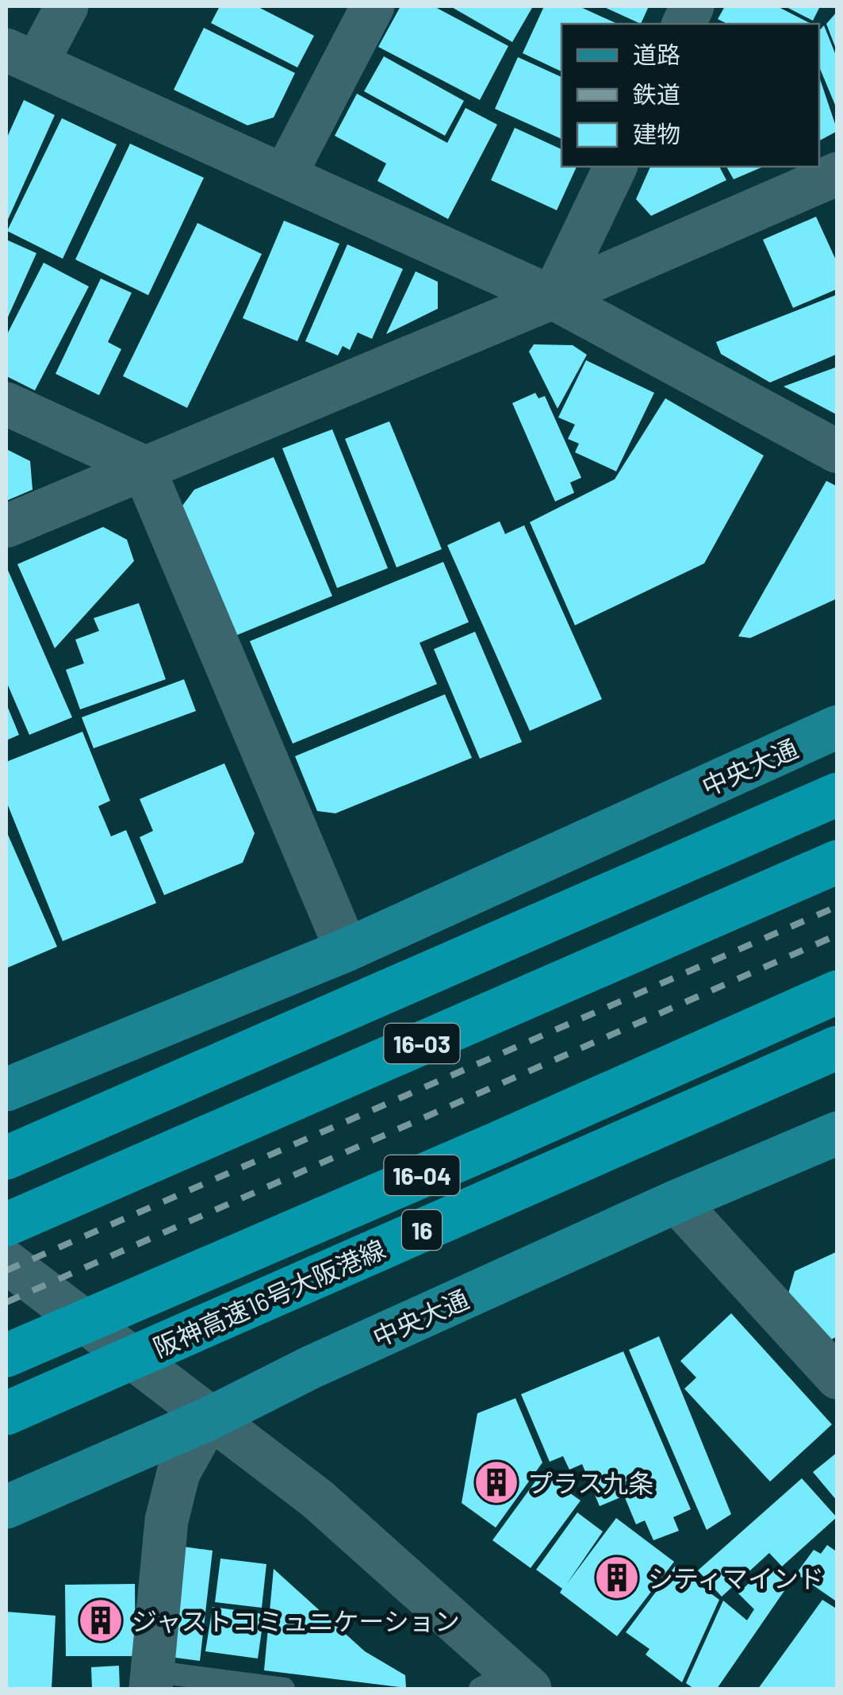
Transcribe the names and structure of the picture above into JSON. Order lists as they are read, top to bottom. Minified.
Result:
{"streets":{"highway":["16-03","16-04","16","阪神高速16号大阪港線"],"main road":["中央大通"]},"places":{"building":["プラス九条","シティマインド","ジャストコミュニケーション"]},"legend":["道路","鉄道","建物"]}
